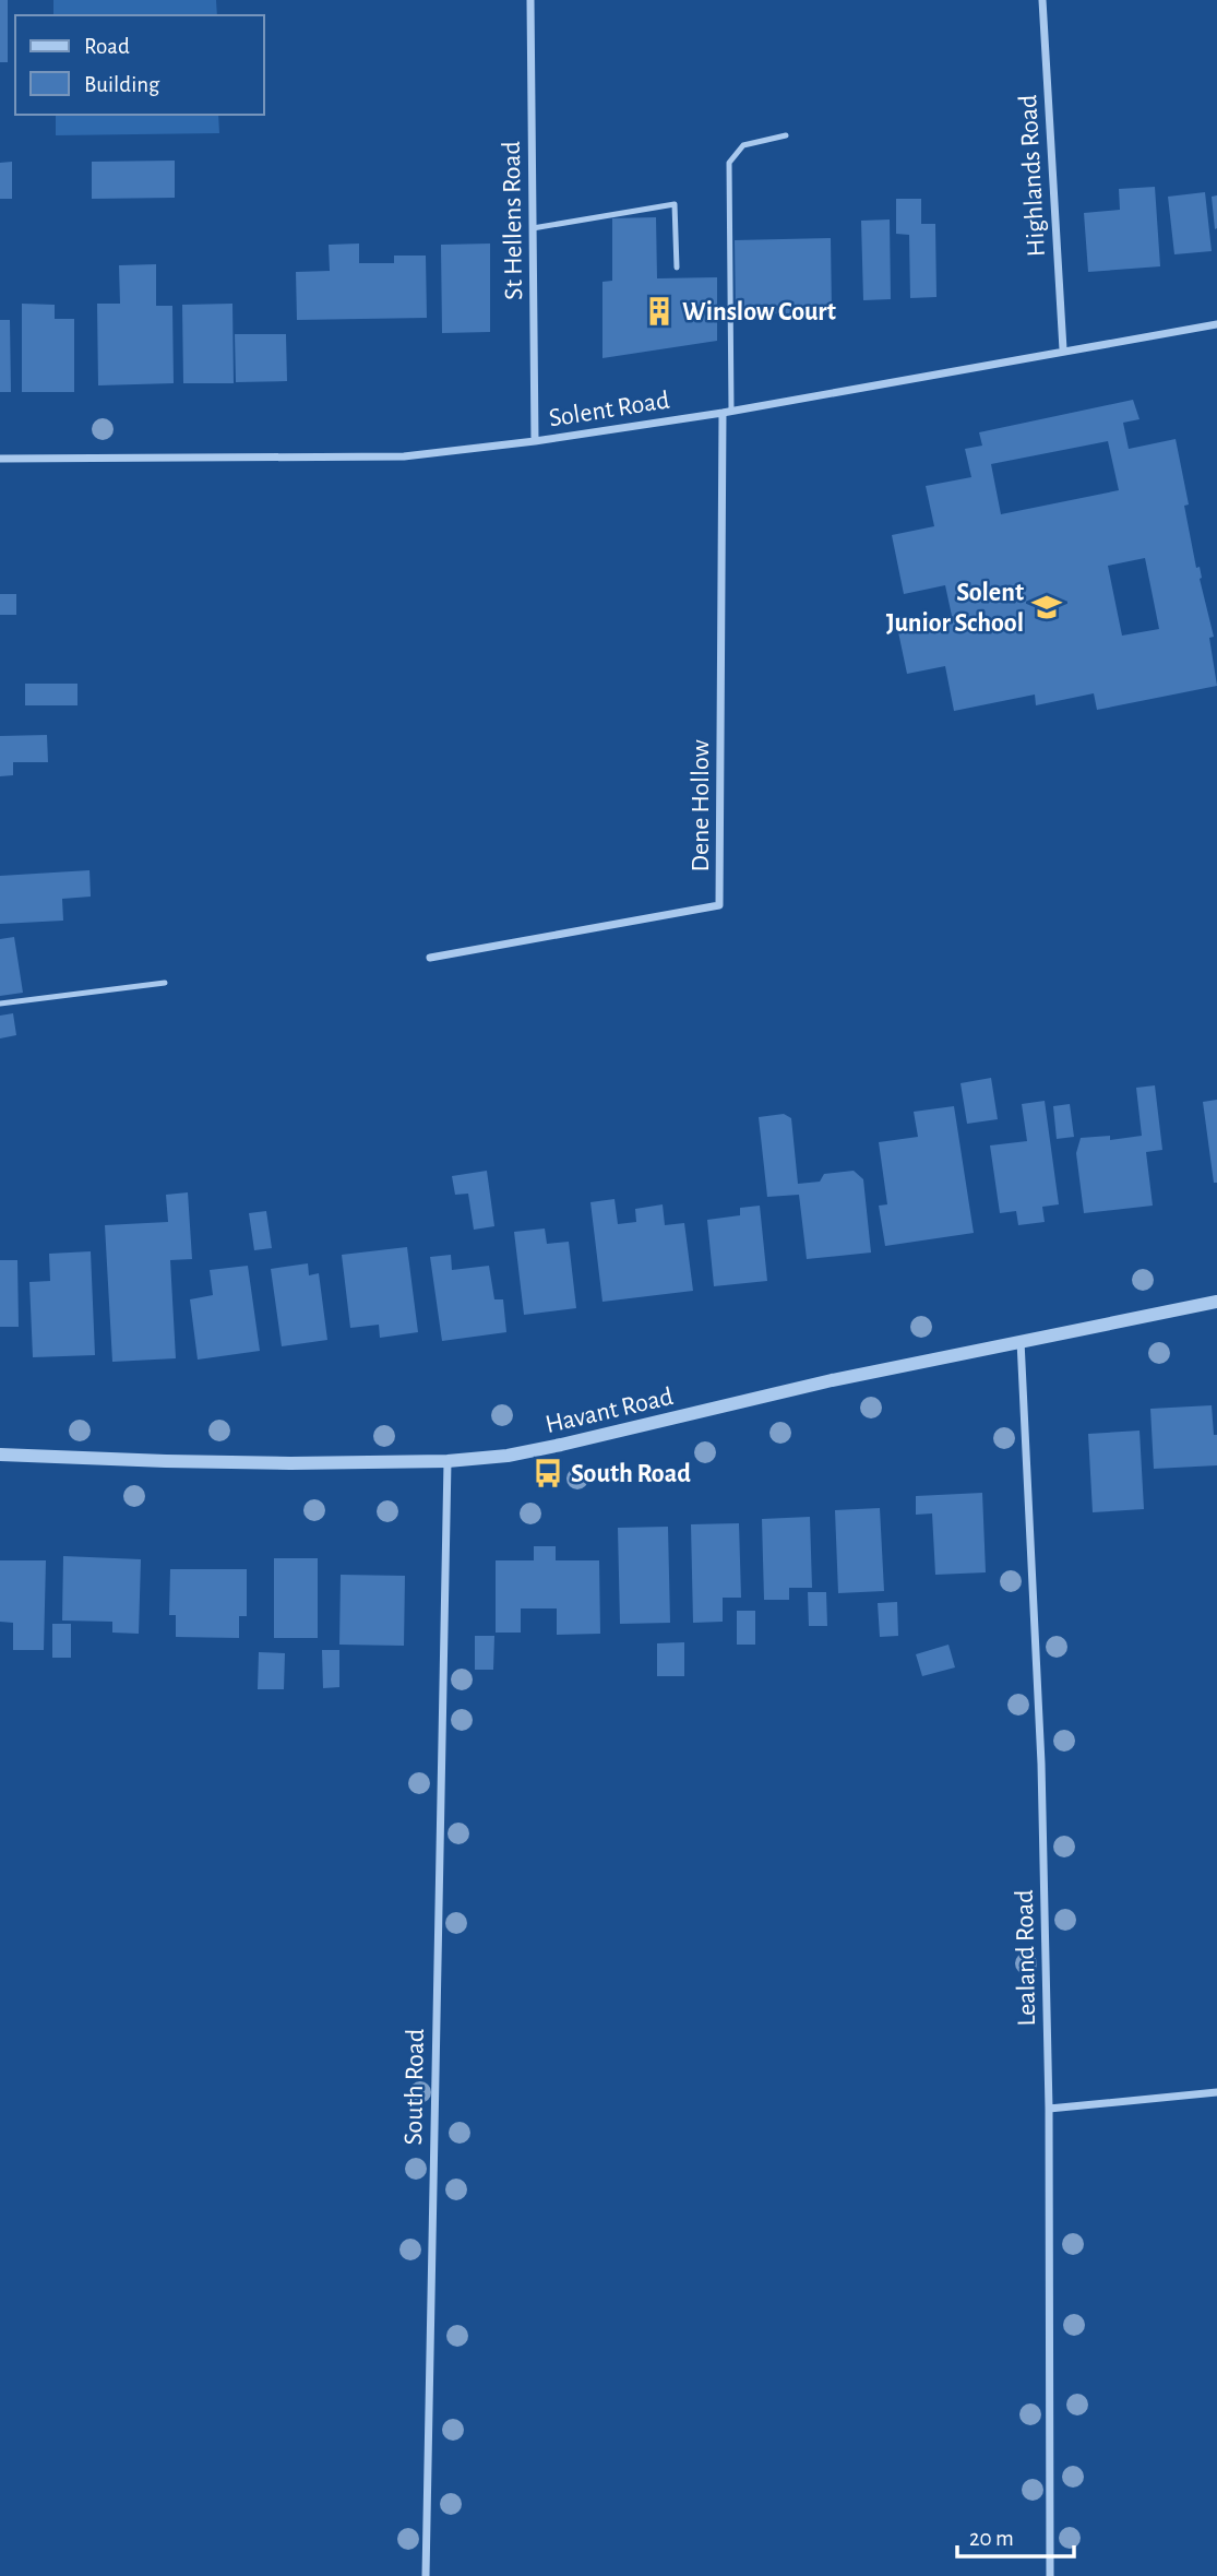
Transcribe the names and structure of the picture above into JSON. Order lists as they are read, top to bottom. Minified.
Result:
{"streets":{"street":["Highlands Road","St Hellens Road","Solent Road","Dene Hollow","Havant Road","Lealand Road","South Road"]},"crossings":[["Highlands Road","Solent Road"],["St Hellens Road","Solent Road"],["Solent Road","Dene Hollow"],["Havant Road","Lealand Road"],["Havant Road","South Road"]],"places":{"building":["Winslow Court"],"school or university":["Solent Junior School"],"bus stop":["South Road"]},"legend":["Road","Building"],"scale_bar":"20 m"}
